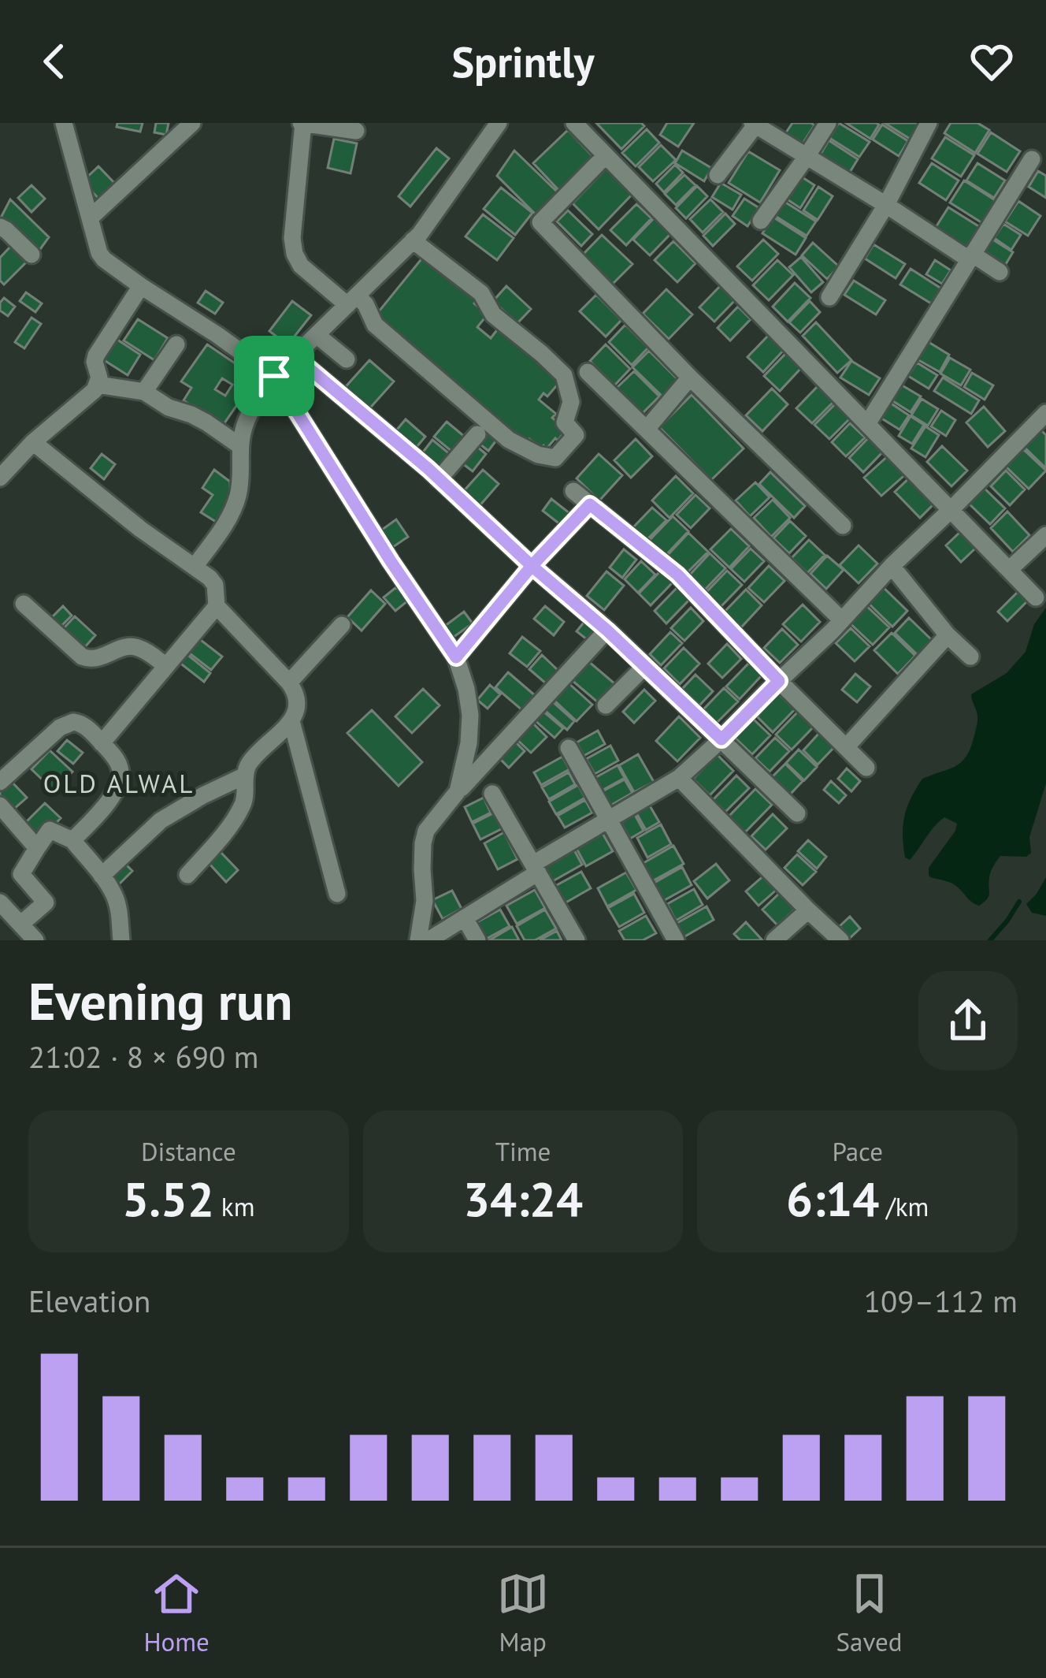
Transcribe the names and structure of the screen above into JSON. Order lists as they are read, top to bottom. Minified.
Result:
{"districts":["OLD ALWAL"],"page":{"header":"Sprintly","heading":["Evening run","21:02 · 8 × 690 m"],"stats":[["Distance","5.52 km"],["Time","34:24"],["Pace","6:14 /km"]],"chart":["Elevation","109–112 m"],"tabs":["Home","Map","Saved"]}}
